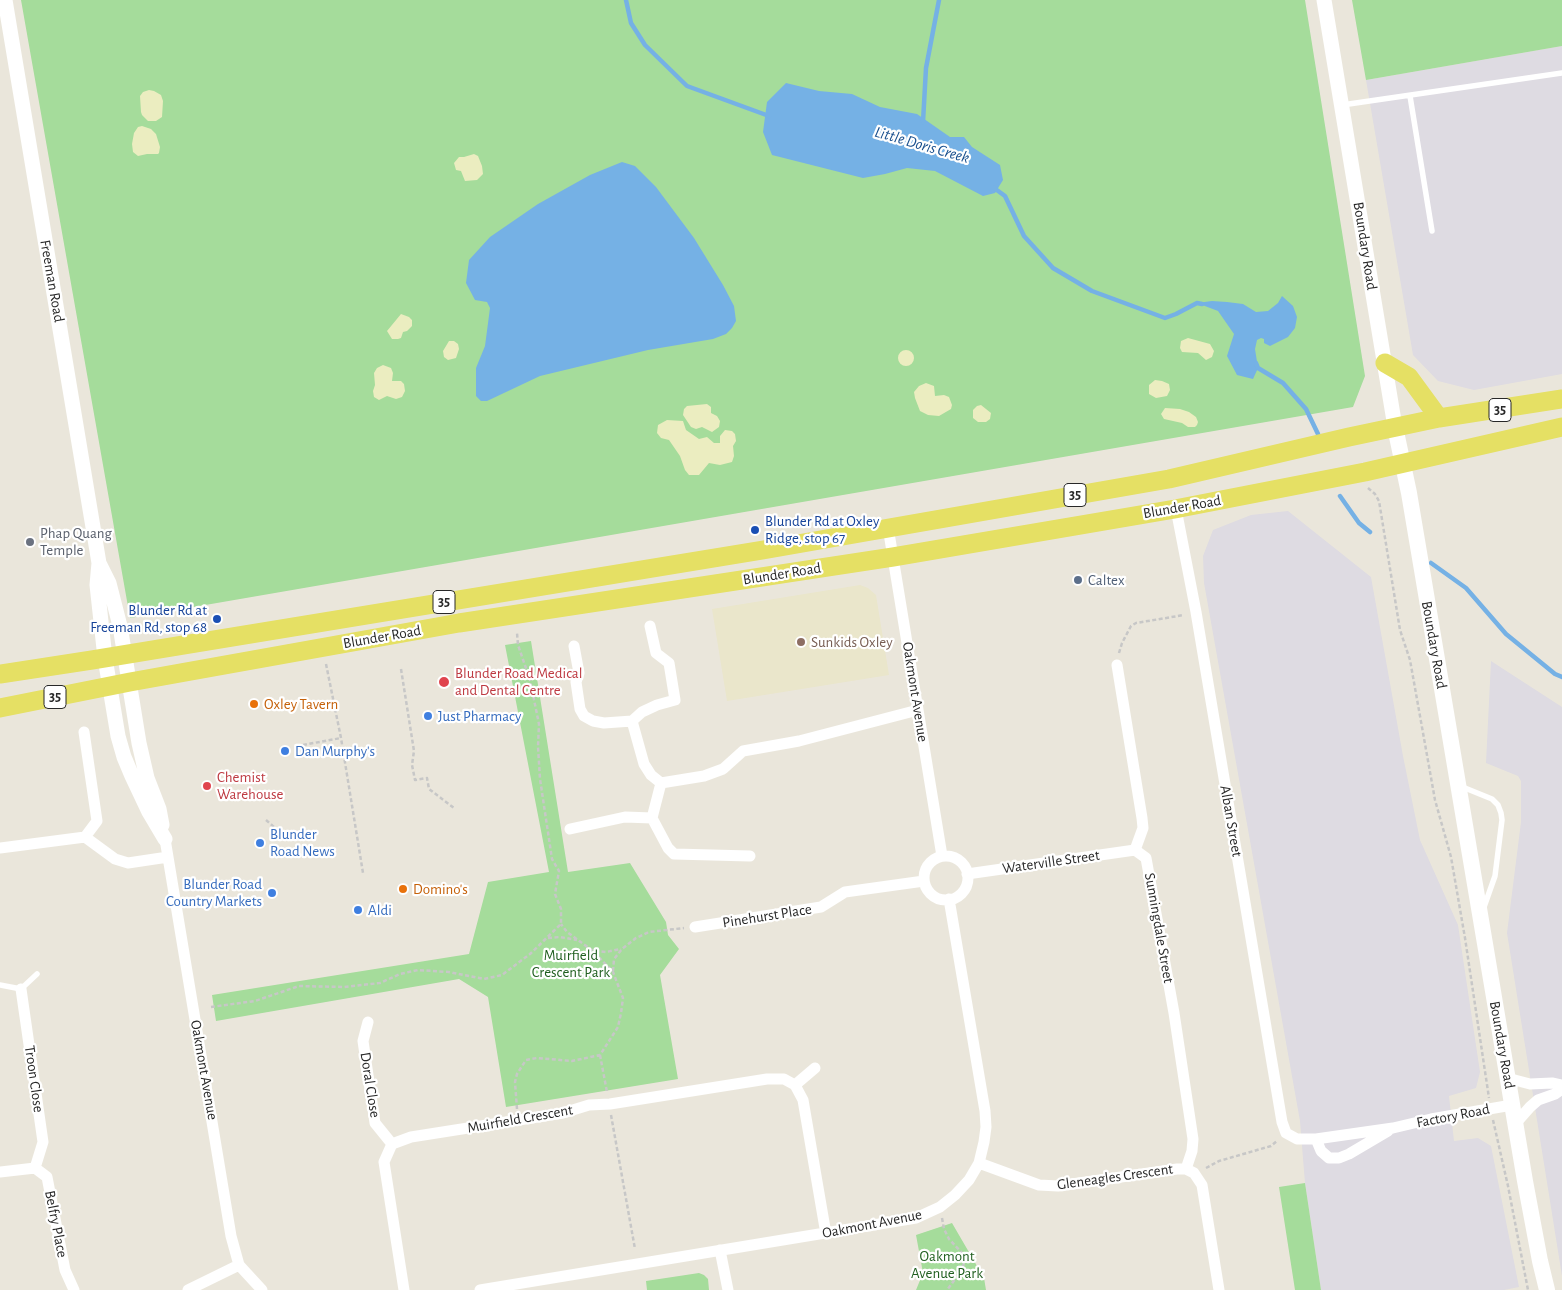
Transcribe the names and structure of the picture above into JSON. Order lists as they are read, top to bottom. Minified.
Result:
{"streets":{"main road":["Boundary Road","35","Blunder Road"],"street":["Freeman Road","Oakmont Avenue","Alban Street","Waterville Street","Pinehurst Place","Sunningdale Street","Troon Close","Doral Close","Factory Road","Muirfield Crescent","Gleneagles Crescent","Belfry Place"]},"crossings":[["Boundary Road","Blunder Road"],["Boundary Road","Factory Road"],["Freeman Road","Blunder Road"],["Freeman Road","Oakmont Avenue"],["Blunder Road","Oakmont Avenue"],["Blunder Road","Alban Street"],["Oakmont Avenue","Waterville Street"],["Oakmont Avenue","Pinehurst Place"],["Oakmont Avenue","Gleneagles Crescent"],["Alban Street","Factory Road"],["Waterville Street","Pinehurst Place"],["Waterville Street","Sunningdale Street"],["Sunningdale Street","Gleneagles Crescent"],["Troon Close","Belfry Place"],["Doral Close","Muirfield Crescent"]],"water":["Little Doris Creek"],"parks":["Muirfield Crescent Park","Oakmont Avenue Park"],"places":["Blunder Rd at Oxley Ridge, stop 67","Phap Quang Temple","Caltex","Blunder Rd at Freeman Rd, stop 68","Sunkids Oxley","Blunder Road Medical and Dental Centre","Oxley Tavern","Just Pharmacy","Dan Murphy's","Chemist Warehouse","Blunder Road News","Domino's","Blunder Road Country Markets","Aldi"]}
